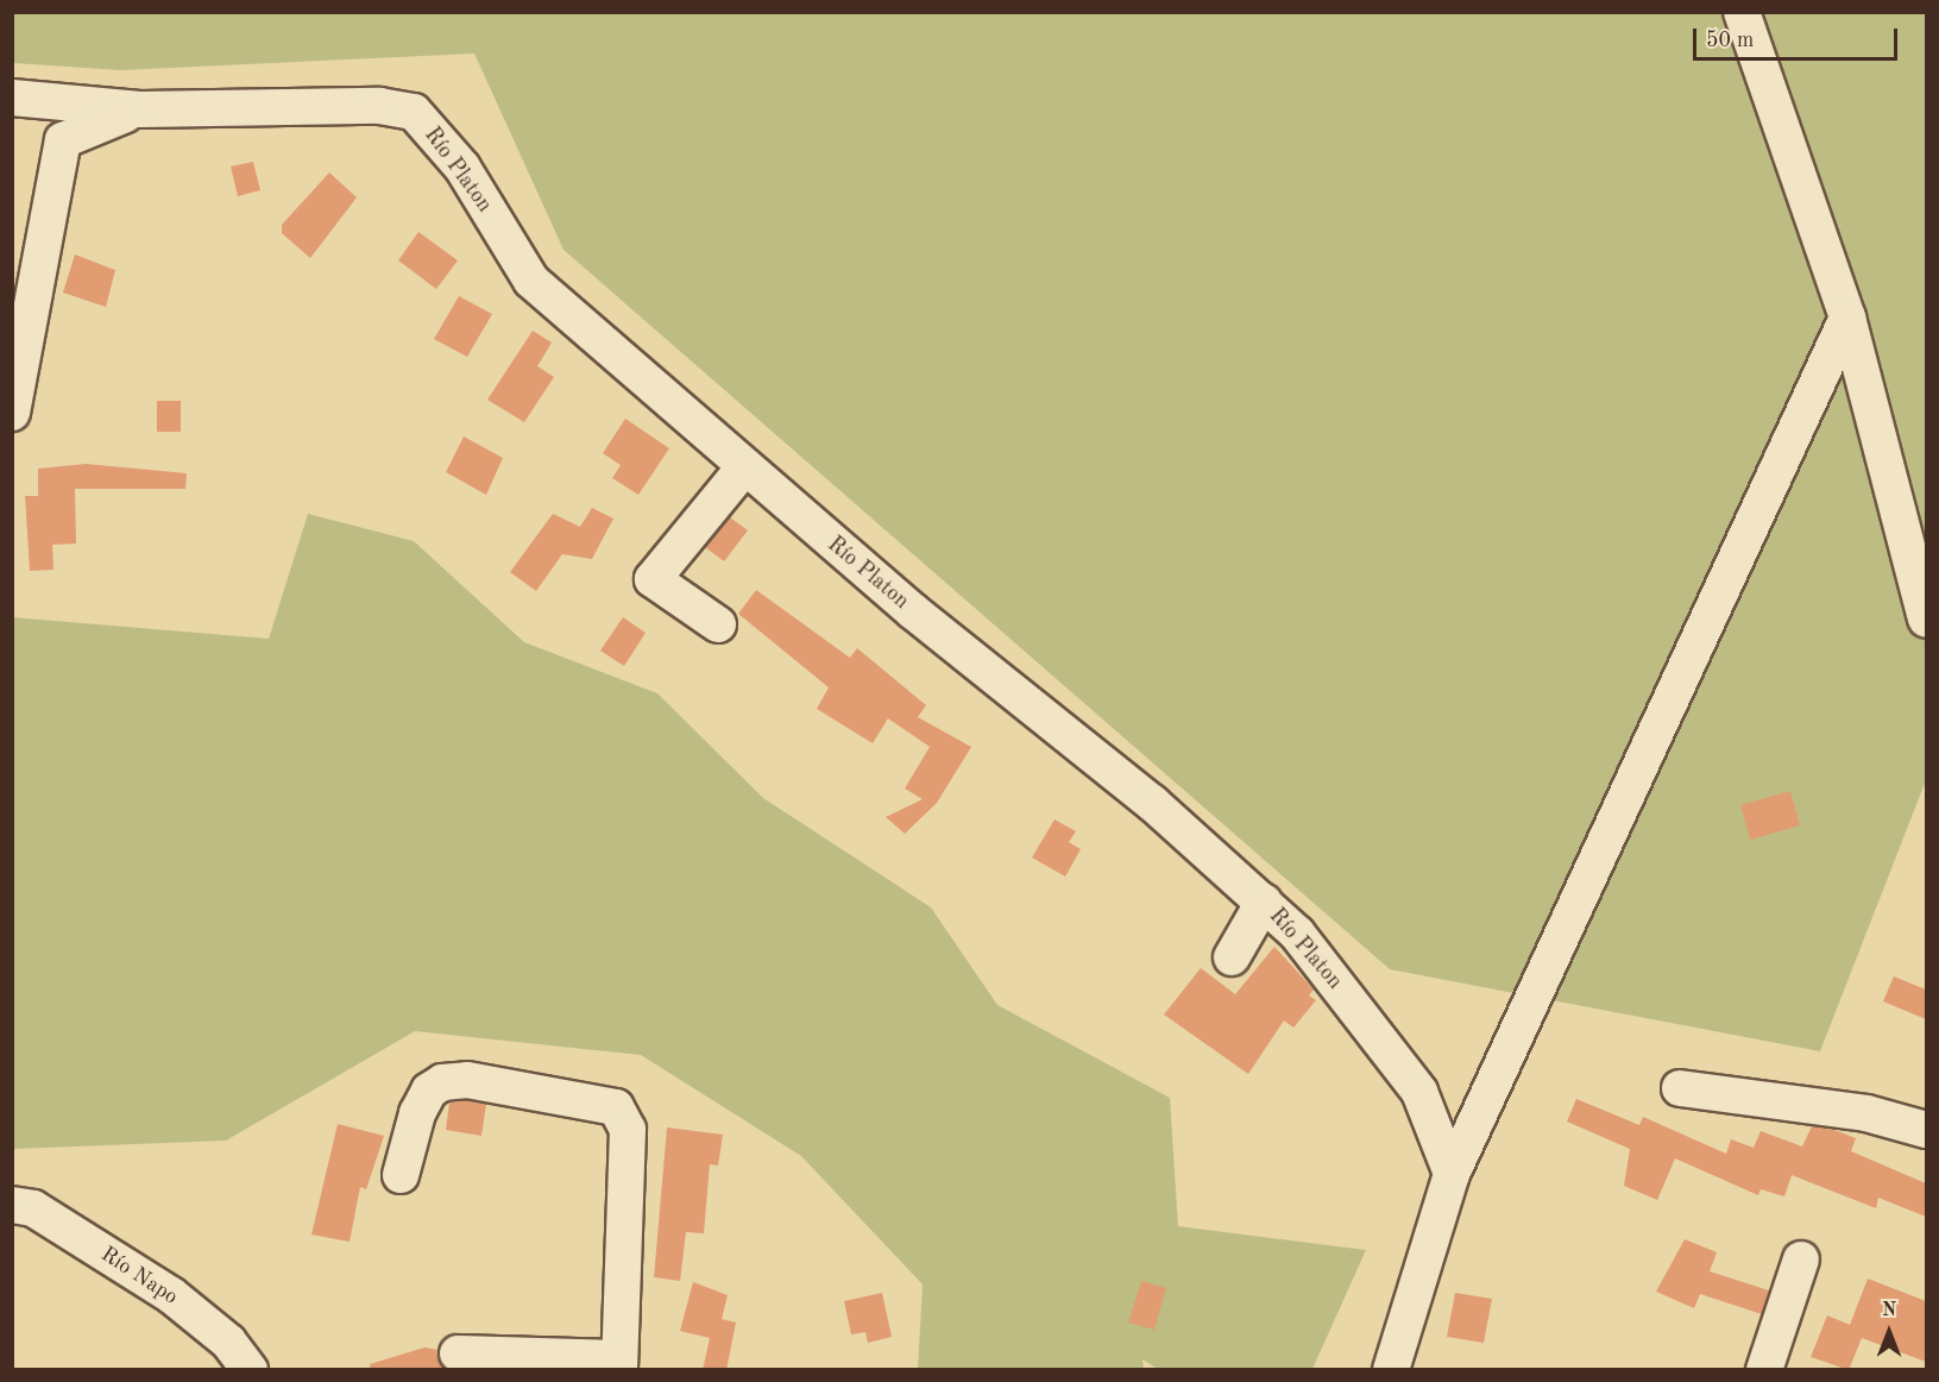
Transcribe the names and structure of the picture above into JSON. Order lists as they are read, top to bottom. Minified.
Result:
{"streets":{"street":["Río Platon","Río Napo"]},"scale_bar":"50 m","north":"top"}
